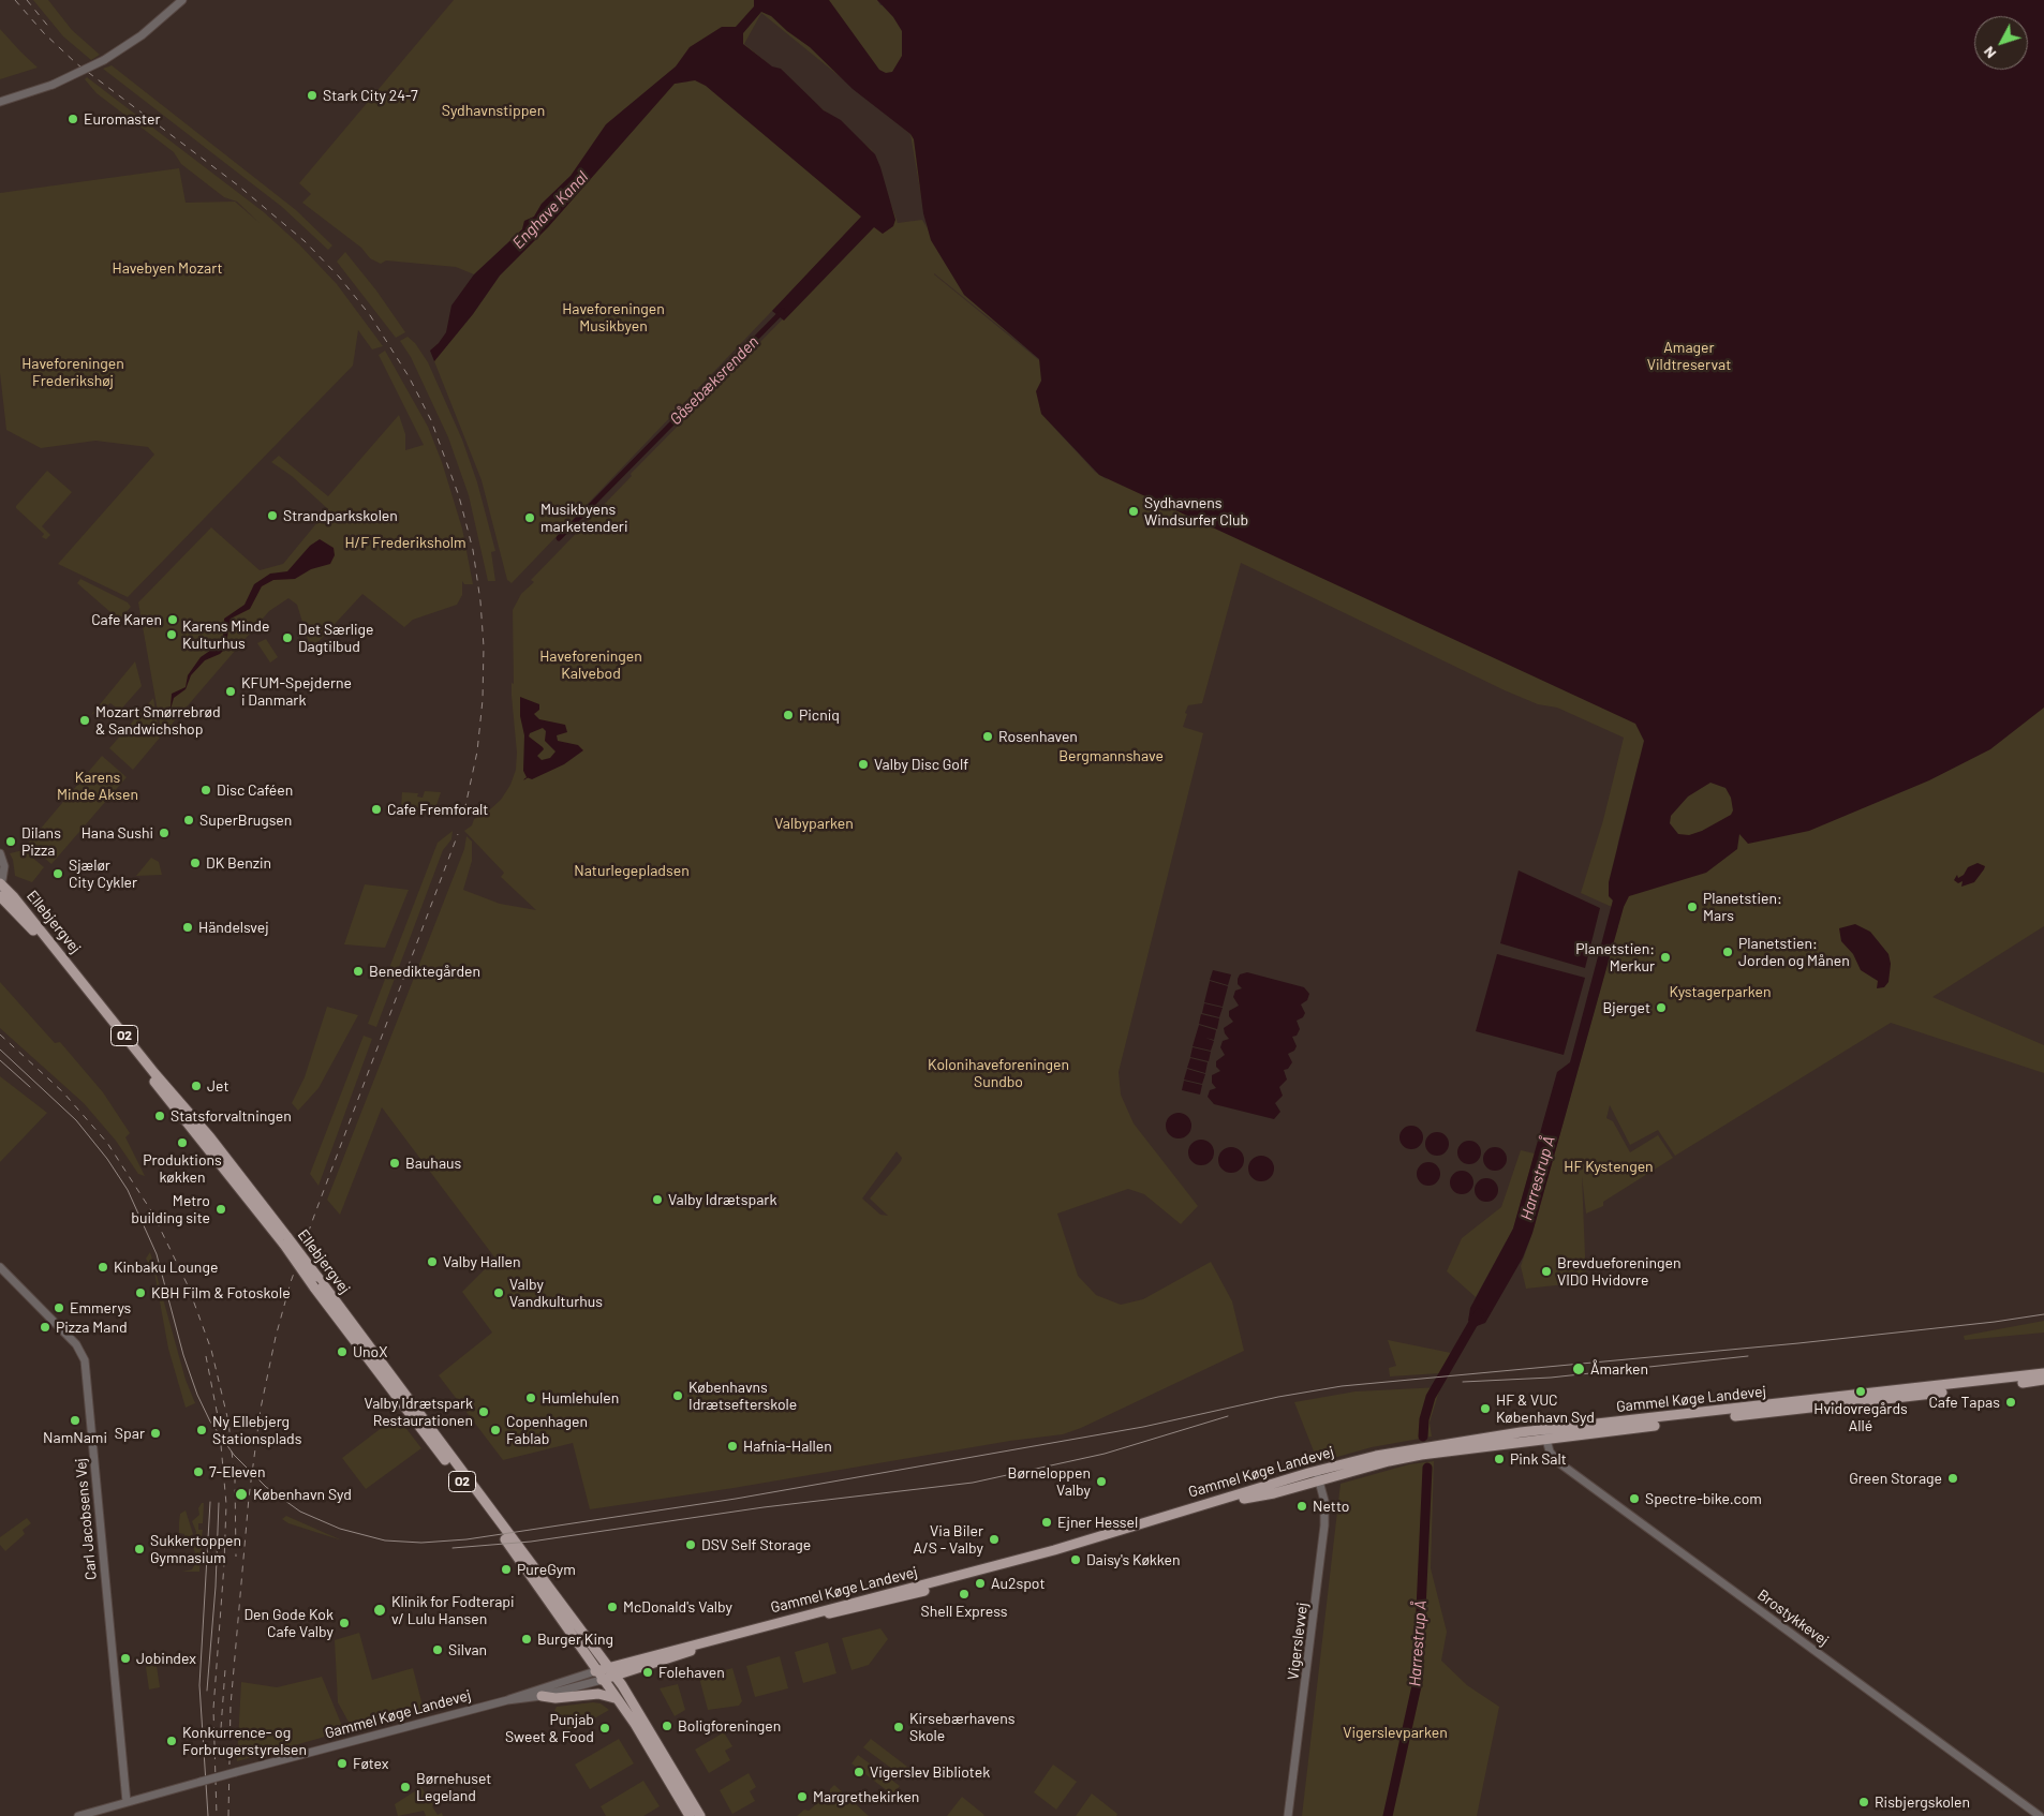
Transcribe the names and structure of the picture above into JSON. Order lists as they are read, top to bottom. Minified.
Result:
{"streets":{"main road":["Ellebjergvej","O2","Gammel Køge Landevej"],"street":["Carl Jacobsens Vej","Brostykkevej","Vigerslevvej"]},"crossings":[["Ellebjergvej","O2"],["Ellebjergvej","Gammel Køge Landevej"],["O2","Gammel Køge Landevej"],["Gammel Køge Landevej","Carl Jacobsens Vej"],["Gammel Køge Landevej","Brostykkevej"],["Gammel Køge Landevej","Vigerslevvej"]],"water":["Enghave Kanal","Gåsebæksrenden","Harrestrup Å"],"parks":["Sydhavnstippen","Havebyen Mozart","Haveforeningen Musikbyen","Amager Vildtreservat","Haveforeningen Frederikshøj","H/F Frederiksholm","Haveforeningen Kalvebod","Bergmannshave","Karens Minde Aksen","Valbyparken","Naturlegepladsen","Kystagerparken","Kolonihaveforeningen Sundbo","HF Kystengen","Vigerslevparken"],"places":["Stark City 24-7","Euromaster","Sydhavnens Windsurfer Club","Strandparkskolen","Musikbyens marketenderi","Cafe Karen","Karens Minde Kulturhus","Det Særlige Dagtilbud","KFUM-Spejderne i Danmark","Picniq","Mozart Smørrebrød & Sandwichshop","Rosenhaven","Valby Disc Golf","Disc Caféen","Cafe Fremforalt","SuperBrugsen","Hana Sushi","Dilans Pizza","DK Benzin","Sjælør City Cykler","Planetstien: Mars","Händelsvej","Planetstien: Jorden og Månen","Planetstien: Merkur","Benediktegården","Bjerget","Jet","Statsforvaltningen","Produktions køkken","Bauhaus","Valby Idrætspark","Metro building site","Valby Hallen","Kinbaku Lounge","Brevdueforeningen VIDO Hvidovre","KBH Film & Fotoskole","Valby Vandkulturhus","Emmerys","Pizza Mand","UnoX","Åmarken","Hvidovregårds Allé","Københavns Idrætsefterskole","Humlehulen","Cafe Tapas","HF & VUC København Syd","Valby Idrætspark Restaurationen","NamNami","Ny Ellebjerg Stationsplads","Copenhagen Fablab","Spar","Hafnia-Hallen","Pink Salt","7-Eleven","Green Storage","Børneloppen Valby","København Syd","Spectre-bike.com","Netto","Ejner Hessel","Via Biler A/S - Valby","DSV Self Storage","Sukkertoppen Gymnasium","Daisy's Køkken","PureGym","Au2spot","Shell Express","McDonald's Valby","Klinik for Fodterapi v/ Lulu Hansen","Den Gode Kok Cafe Valby","Burger King","Silvan","Jobindex","Folehaven","Boligforeningen","Kirsebærhavens Skole","Punjab Sweet & Food","Konkurrence- og Forbrugerstyrelsen","Føtex","Vigerslev Bibliotek","Børnehuset Legeland","Margrethekirken","Risbjergskolen"],"north":"bottom left"}
